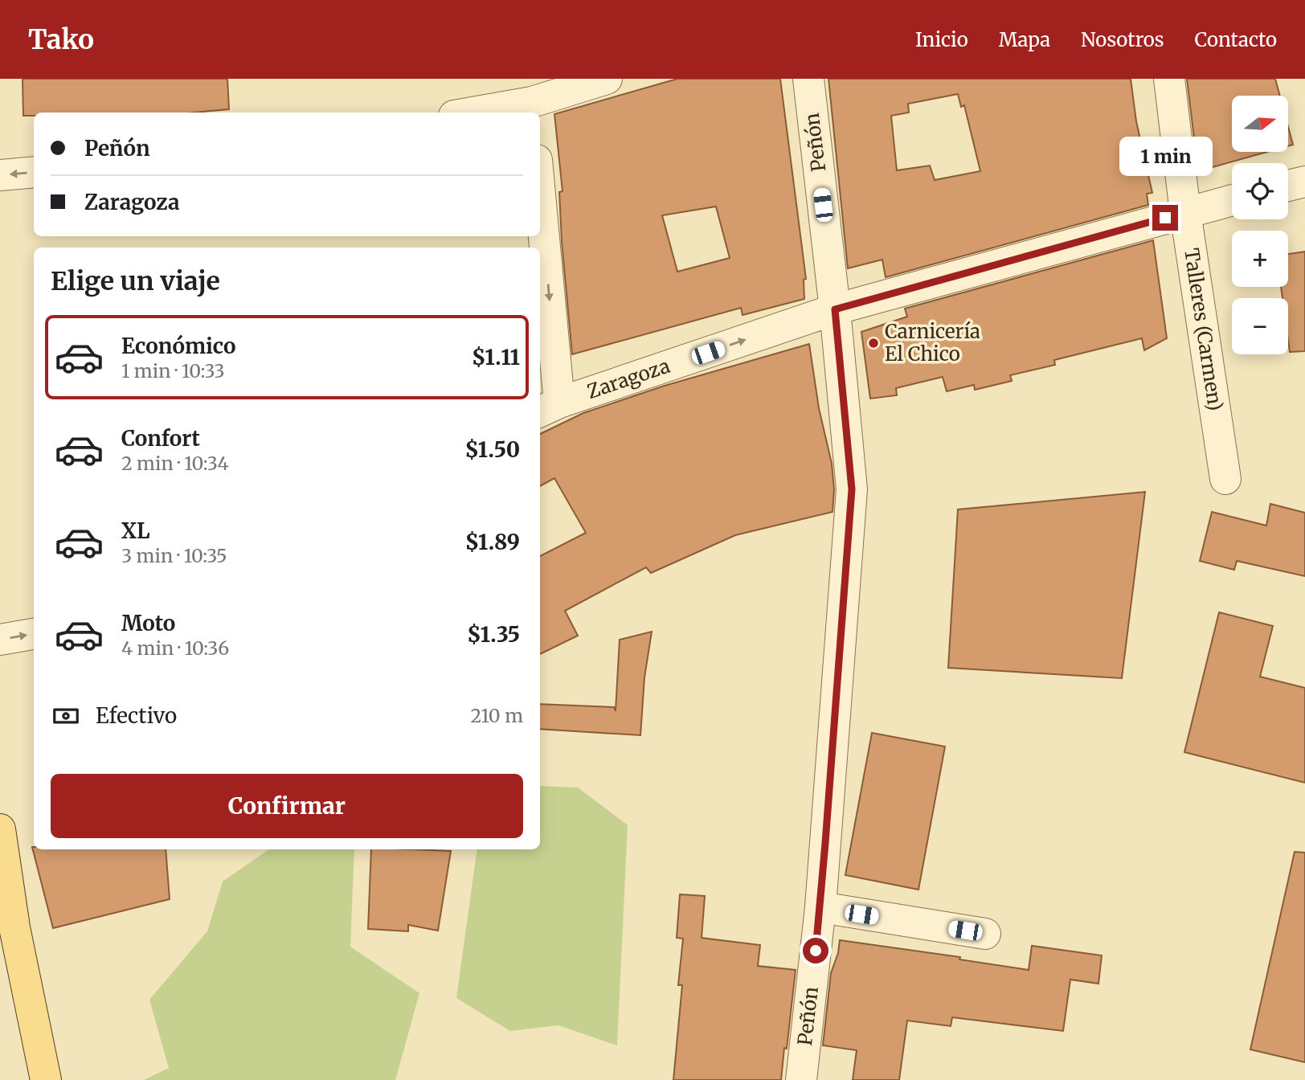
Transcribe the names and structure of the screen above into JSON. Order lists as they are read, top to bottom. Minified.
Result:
{"streets":{"street":["Peñón","Talleres (Carmen)","Zaragoza"]},"crossings":[["Peñón","Zaragoza"],["Talleres (Carmen)","Zaragoza"]],"one_way":["Zaragoza"],"places":["Carnicería El Chico"],"north":"right","page":{"header":"Tako","nav":["Inicio","Mapa","Nosotros","Contacto"],"map_buttons":["+","−"],"banner":["Peñón","Zaragoza"],"bubble":"1 min","heading":"Elige un viaje","list":[{"name":"Económico","note":"1 min · 10:33","value":"$1.11"},{"name":"Confort","note":"2 min · 10:34","value":"$1.50"},{"name":"XL","note":"3 min · 10:35","value":"$1.89"},{"name":"Moto","note":"4 min · 10:36","value":"$1.35"}],"pay":["Efectivo","210 m"],"buttons":"Confirmar"}}
